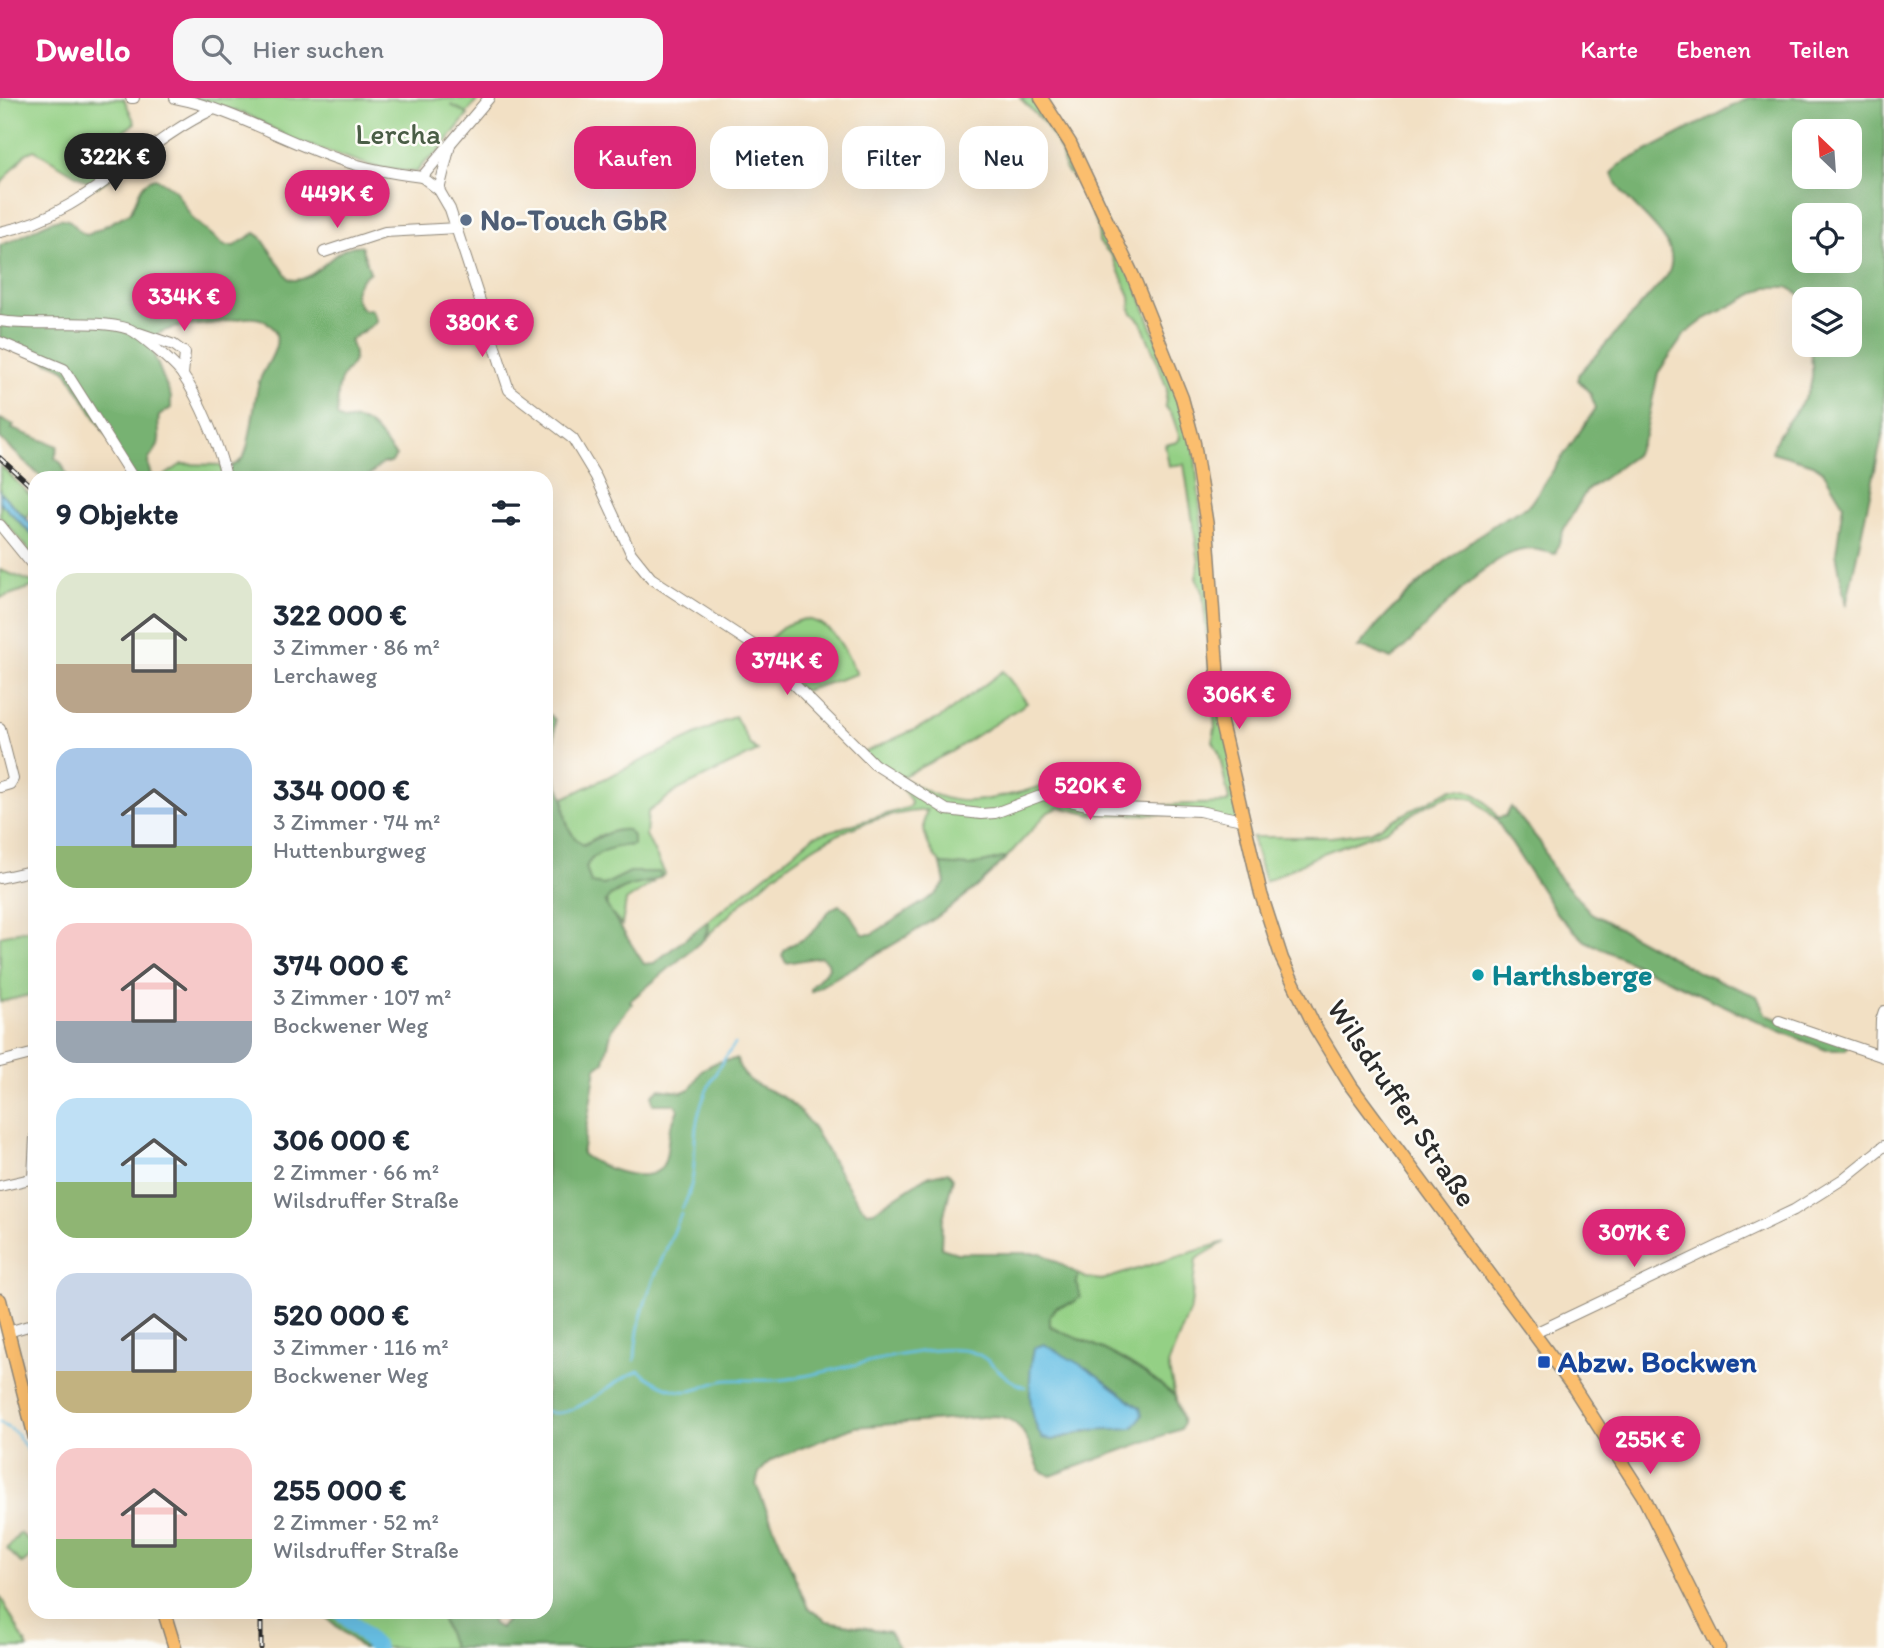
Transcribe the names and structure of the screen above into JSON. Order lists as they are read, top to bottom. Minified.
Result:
{"streets":{"main road":["Wilsdruffer Straße"]},"parks":["Lercha"],"places":{"other":["No-Touch GbR","Harthsberge"],"transit":["Abzw. Bockwen"]},"north":"top left","page":{"header":"Dwello","search":"Hier suchen","nav":["Karte","Ebenen","Teilen"],"chip":["Kaufen","Mieten","Filter","Neu"],"price":["322K €","449K €","334K €","380K €","374K €","306K €","520K €","307K €","255K €"],"heading":"9 Objekte","list":[{"name":"322 000 €","note":"3 Zimmer · 86 m² · Lerchaweg"},{"name":"334 000 €","note":"3 Zimmer · 74 m² · Huttenburgweg"},{"name":"374 000 €","note":"3 Zimmer · 107 m² · Bockwener Weg"},{"name":"306 000 €","note":"2 Zimmer · 66 m² · Wilsdruffer Straße"},{"name":"520 000 €","note":"3 Zimmer · 116 m² · Bockwener Weg"},{"name":"255 000 €","note":"2 Zimmer · 52 m² · Wilsdruffer Straße"}]}}
